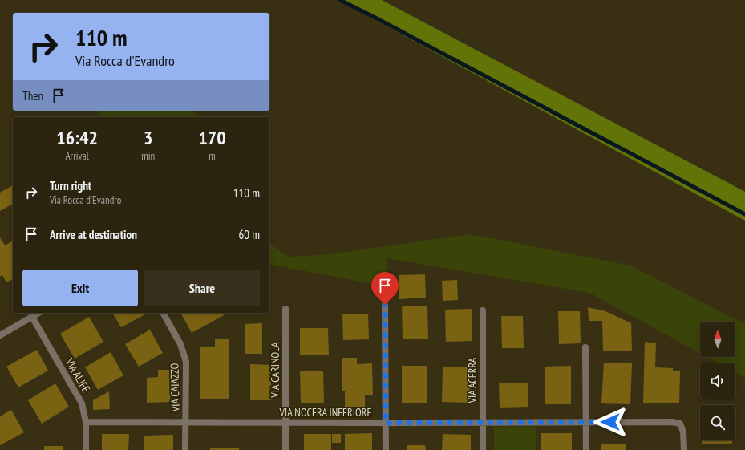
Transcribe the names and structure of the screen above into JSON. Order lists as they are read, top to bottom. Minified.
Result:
{"streets":{"street":["VIA CARINOLA","VIA ALIFE","VIA ACERRA","VIA CAIAZZO","VIA NOCERA INFERIORE"]},"crossings":[["VIA CARINOLA","VIA NOCERA INFERIORE"],["VIA ALIFE","VIA NOCERA INFERIORE"],["VIA ACERRA","VIA NOCERA INFERIORE"],["VIA CAIAZZO","VIA NOCERA INFERIORE"]],"north":"top","page":{"turn":["110 m","Via Rocca d'Evandro"],"then":"Then","eta":["16:42","Arrival","3","min","170","m"],"list":[{"name":"Turn right","note":"Via Rocca d'Evandro","value":"110 m"},{"name":"Arrive at destination","value":"60 m"}],"buttons":["Exit","Share"]}}
